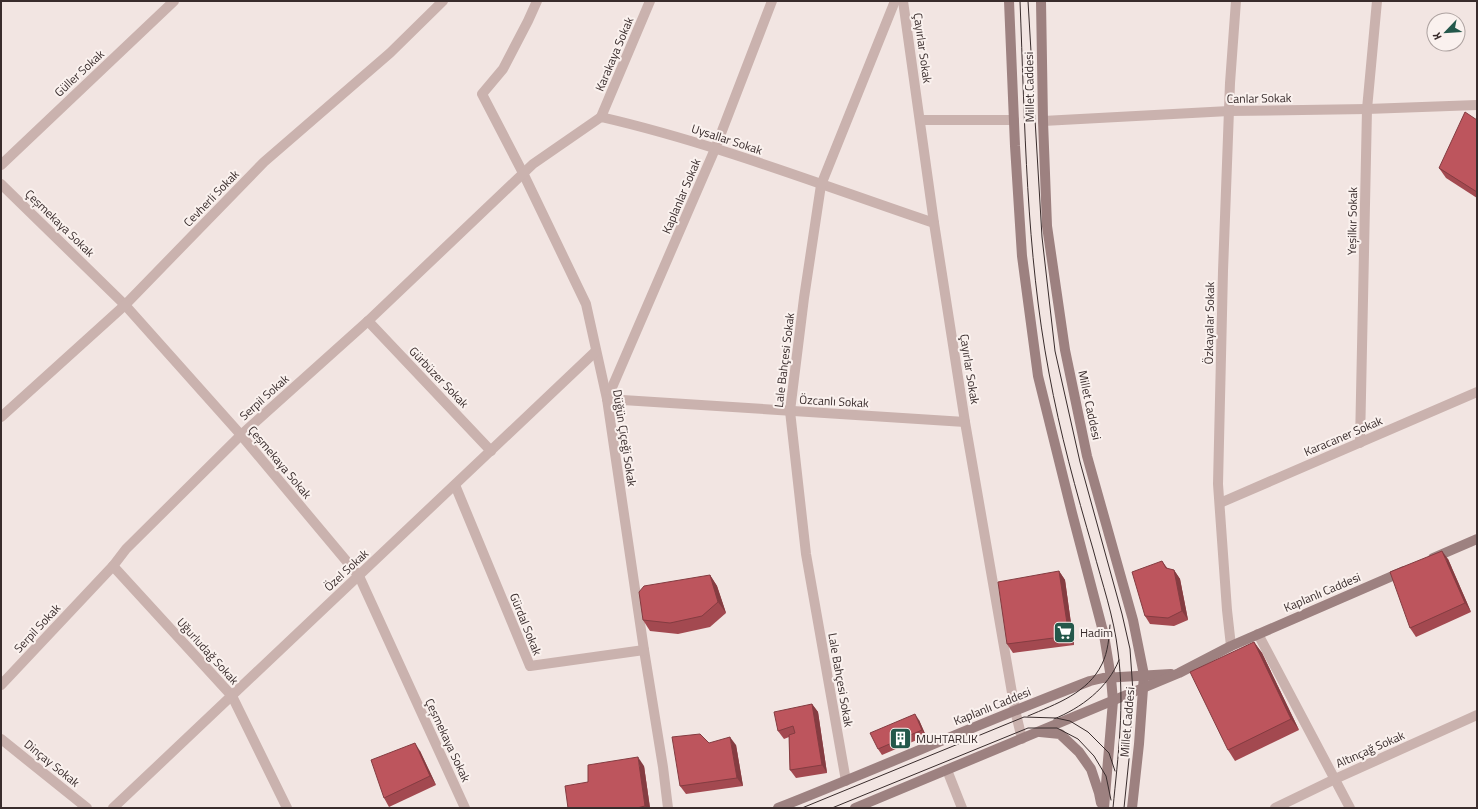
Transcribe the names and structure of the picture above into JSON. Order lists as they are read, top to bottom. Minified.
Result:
{"streets":{"main road":["Millet Caddesi","Kaplanlı Caddesi"],"street":["Çayırlar Sokak","Karakaya Sokak","Güller Sokak","Canlar Sokak","Uysallar Sokak","Kaplanlar Sokak","Cevherli Sokak","Yeşilkır Sokak","Çeşmekaya Sokak","Özkayalar Sokak","Lale Bahçesi Sokak","Gürbüzer Sokak","Serpil Sokak","Özcanlı Sokak","Karacaner Sokak","Düğün Çiçeği Sokak","Özel Sokak","Gürdal Sokak","Uğurludağ Sokak","Altınçağ Sokak","Dinçay Sokak"]},"crossings":[["Çayırlar Sokak","Uysallar Sokak"],["Çayırlar Sokak","Özcanlı Sokak"],["Çayırlar Sokak","Kaplanlı Caddesi"],["Karakaya Sokak","Uysallar Sokak"],["Millet Caddesi","Canlar Sokak"],["Millet Caddesi","Kaplanlı Caddesi"],["Canlar Sokak","Yeşilkır Sokak"],["Canlar Sokak","Özkayalar Sokak"],["Uysallar Sokak","Kaplanlar Sokak"],["Uysallar Sokak","Lale Bahçesi Sokak"],["Kaplanlar Sokak","Özcanlı Sokak"],["Kaplanlar Sokak","Düğün Çiçeği Sokak"],["Cevherli Sokak","Çeşmekaya Sokak"],["Yeşilkır Sokak","Karacaner Sokak"],["Çeşmekaya Sokak","Serpil Sokak"],["Çeşmekaya Sokak","Özel Sokak"],["Özkayalar Sokak","Karacaner Sokak"],["Özkayalar Sokak","Kaplanlı Caddesi"],["Lale Bahçesi Sokak","Özcanlı Sokak"],["Lale Bahçesi Sokak","Kaplanlı Caddesi"],["Gürbüzer Sokak","Serpil Sokak"],["Gürbüzer Sokak","Özel Sokak"],["Serpil Sokak","Düğün Çiçeği Sokak"],["Serpil Sokak","Uğurludağ Sokak"],["Özcanlı Sokak","Düğün Çiçeği Sokak"],["Düğün Çiçeği Sokak","Özel Sokak"],["Düğün Çiçeği Sokak","Gürdal Sokak"],["Özel Sokak","Gürdal Sokak"],["Özel Sokak","Uğurludağ Sokak"]],"places":{"supermarket":["Hadim"],"building":["MUHTARLIK"]},"north":"bottom left"}
